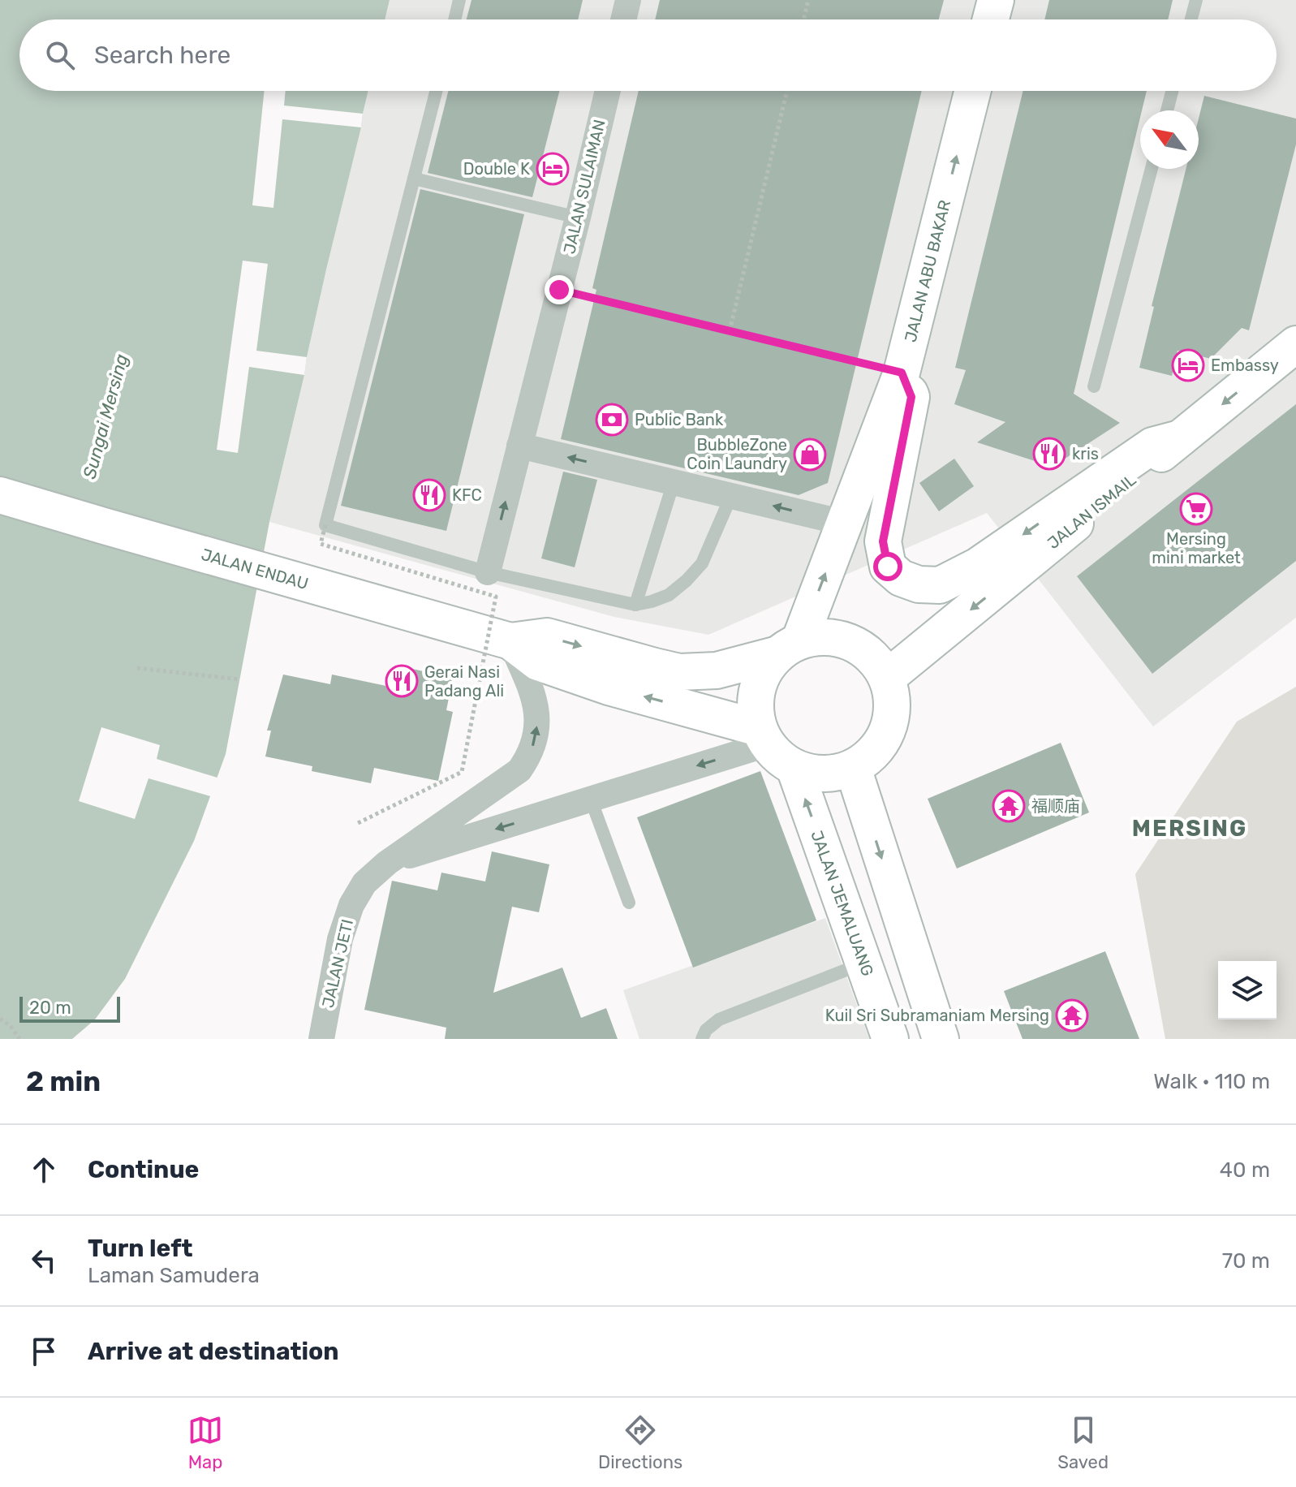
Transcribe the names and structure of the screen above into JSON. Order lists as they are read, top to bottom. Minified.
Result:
{"streets":{"main road":["JALAN ABU BAKAR","JALAN ISMAIL","JALAN ENDAU","JALAN JEMALUANG"],"street":["JALAN SULAIMAN","JALAN JETI"]},"crossings":[["JALAN ABU BAKAR","JALAN ISMAIL"],["JALAN ABU BAKAR","JALAN ENDAU"],["JALAN ABU BAKAR","JALAN JEMALUANG"],["JALAN ISMAIL","JALAN ENDAU"],["JALAN ISMAIL","JALAN JEMALUANG"],["JALAN ENDAU","JALAN JEMALUANG"],["JALAN ENDAU","JALAN JETI"]],"one_way":["JALAN ABU BAKAR","JALAN ISMAIL","JALAN JETI"],"districts":["MERSING"],"water":["Sungai Mersing"],"places":{"hotel":["Double K","Embassy"],"bank":["Public Bank"],"restaurant":["kris","KFC","Gerai Nasi Padang Ali"],"shop":["BubbleZone Coin Laundry"],"supermarket":["Mersing mini market"],"temple":["福顺庙","Kuil Sri Subramaniam Mersing"]},"scale_bar":"20 m","north":"top left","page":{"search":"Search here","scale":"20 m","heading":["2 min","Walk · 110 m"],"list":[["Continue","40 m"],["Turn left","Laman Samudera","70 m"],"Arrive at destination"],"nav":["Map","Directions","Saved"]}}
